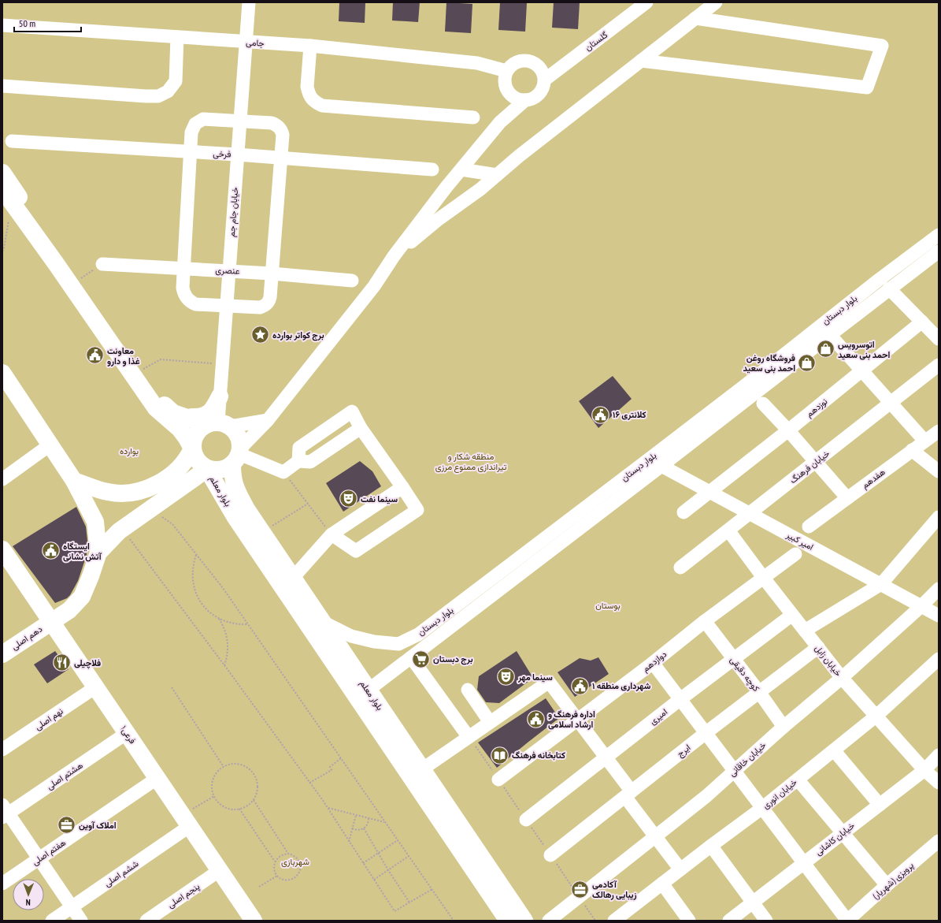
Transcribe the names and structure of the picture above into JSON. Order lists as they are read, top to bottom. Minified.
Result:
{"streets":{"main road":["بلوار معلم","دهم اصلی","فرعی۱"],"street":["گلستان","جامی","فرخی","خیابان جام جم","عنصری","بلوار دبستان","نوزدهم","خیابان فرهنگ","هفدهم","امیر کبیر","خیابان زابل","دوازدهم","کوچه دقیقی","امیری","نهم اصلی","ایرج","خیابان خاقانی","هشتم اصلی","خیابان انوری","خیابان کاشانی","هفتم اصلی","ششم اصلی","پرویزی (شهریار)","پنجم اصلی"]},"crossings":[["گلستان","جامی"],["جامی","خیابان جام جم"],["فرخی","خیابان جام جم"],["خیابان جام جم","عنصری"],["خیابان جام جم","بلوار معلم"],["بلوار دبستان","بلوار معلم"],["بلوار دبستان","امیر کبیر"],["نوزدهم","امیر کبیر"],["خیابان فرهنگ","امیر کبیر"],["خیابان فرهنگ","خیابان زابل"],["امیر کبیر","خیابان خاقانی"],["دهم اصلی","فرعی۱"],["خیابان زابل","دوازدهم"],["خیابان زابل","امیری"],["خیابان زابل","ایرج"],["خیابان زابل","خیابان خاقانی"],["خیابان زابل","خیابان انوری"],["خیابان زابل","خیابان کاشانی"],["دوازدهم","کوچه دقیقی"],["کوچه دقیقی","امیری"],["کوچه دقیقی","ایرج"],["کوچه دقیقی","خیابان خاقانی"],["نهم اصلی","فرعی۱"],["فرعی۱","هشتم اصلی"],["فرعی۱","هفتم اصلی"],["فرعی۱","ششم اصلی"],["فرعی۱","پنجم اصلی"]],"parks":["بوارده","منطقه شکار و تیراندازی ممنوع مرزی","بوستان","شهربازی"],"places":{"place":["برج کواتر بوارده"],"shop":["اتوسرویس احمد بنی سعید","فروشگاه روغن احمد بنی سعید"],"public building":["معاونت غذا و دارو","کلانتری ۱۶","ایستگاه آتش نشانی","شهرداری منطقه ۱","اداره فرهنگ و ارشاد اسلامی"],"theatre":["سینما نفت","سینما مهر"],"supermarket":["برج دبستان"],"restaurant":["فلاچیلی"],"library":["کتابخانه فرهنگ"],"office":["املاک آوین","آکادمی زیبایی رهالک"]},"scale_bar":"50 m","north":"bottom"}
